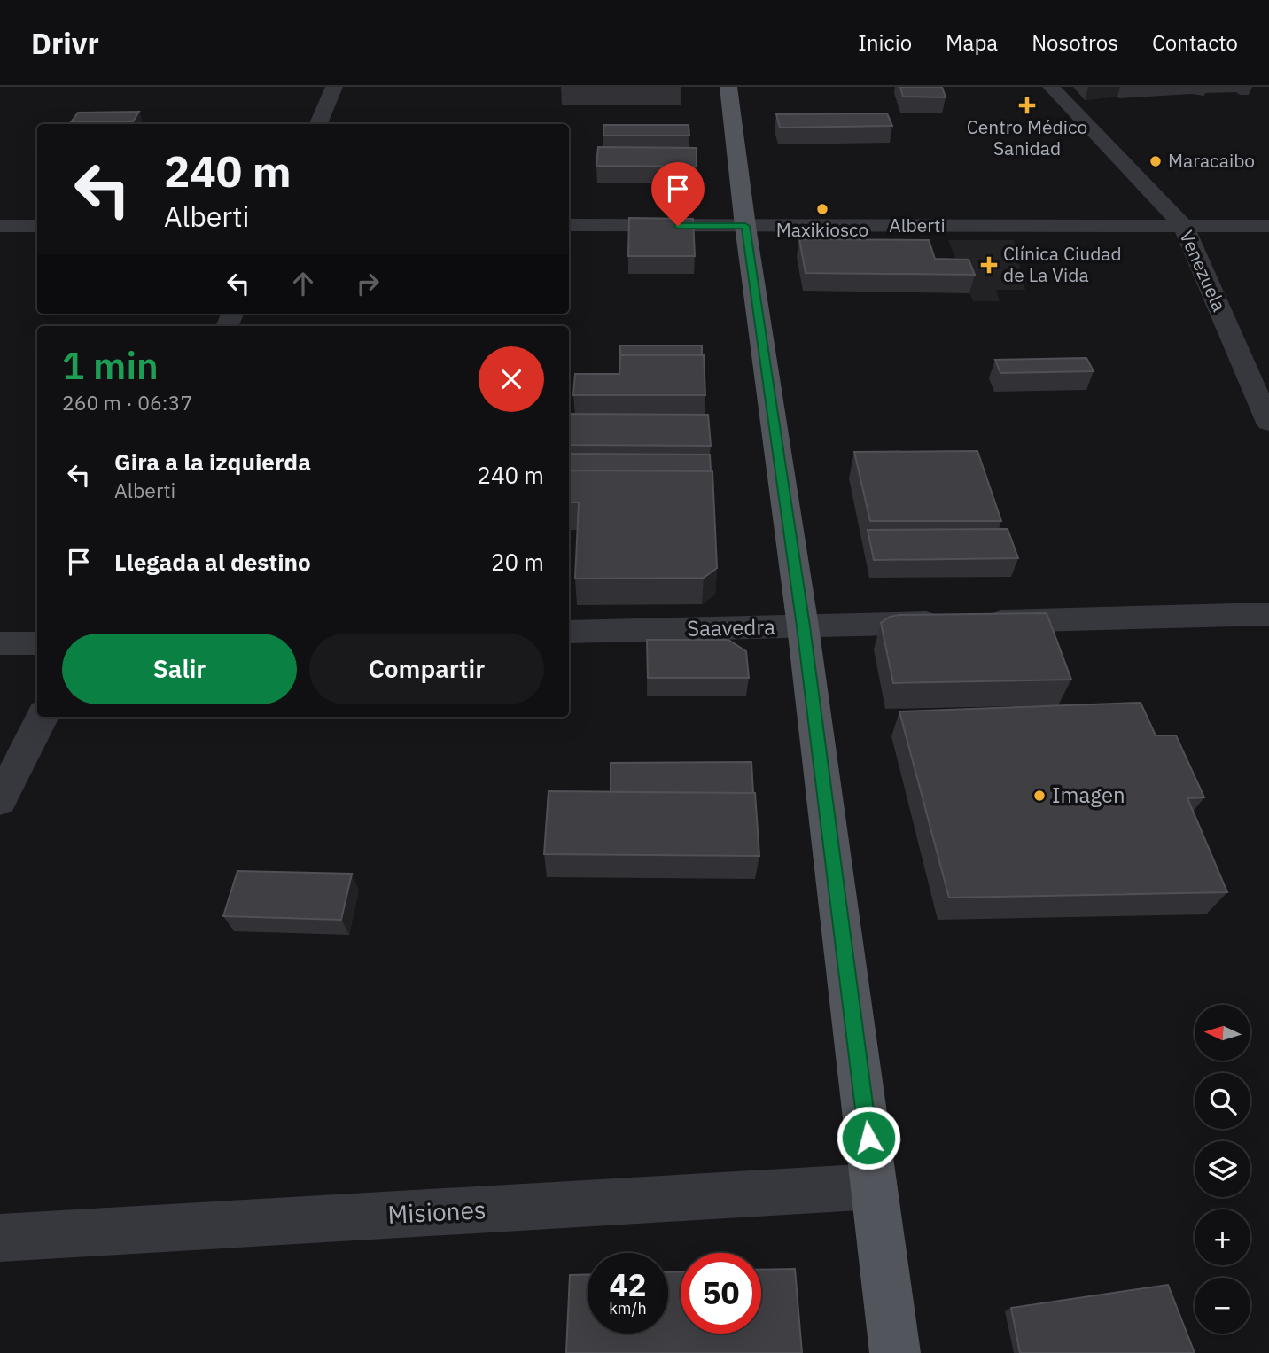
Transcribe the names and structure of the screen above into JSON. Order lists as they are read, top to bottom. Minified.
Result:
{"streets":{"street":["Alberti","Venezuela","Saavedra","Misiones"]},"crossings":[["Alberti","Venezuela"]],"places":{"health":["Centro Médico Sanidad","Clínica Ciudad de La Vida"],"other":["Maracaibo","Maxikiosco","Imagen"]},"north":"left","page":{"header":"Drivr","nav":["Inicio","Mapa","Nosotros","Contacto"],"turn":["240 m","Alberti"],"heading":["1 min","260 m · 06:37"],"list":[{"name":"Gira a la izquierda","note":"Alberti","value":"240 m"},{"name":"Llegada al destino","value":"20 m"}],"buttons":["Salir","Compartir"],"map_buttons":["+","−"],"speed":"42 km/h","limit":"50"}}
